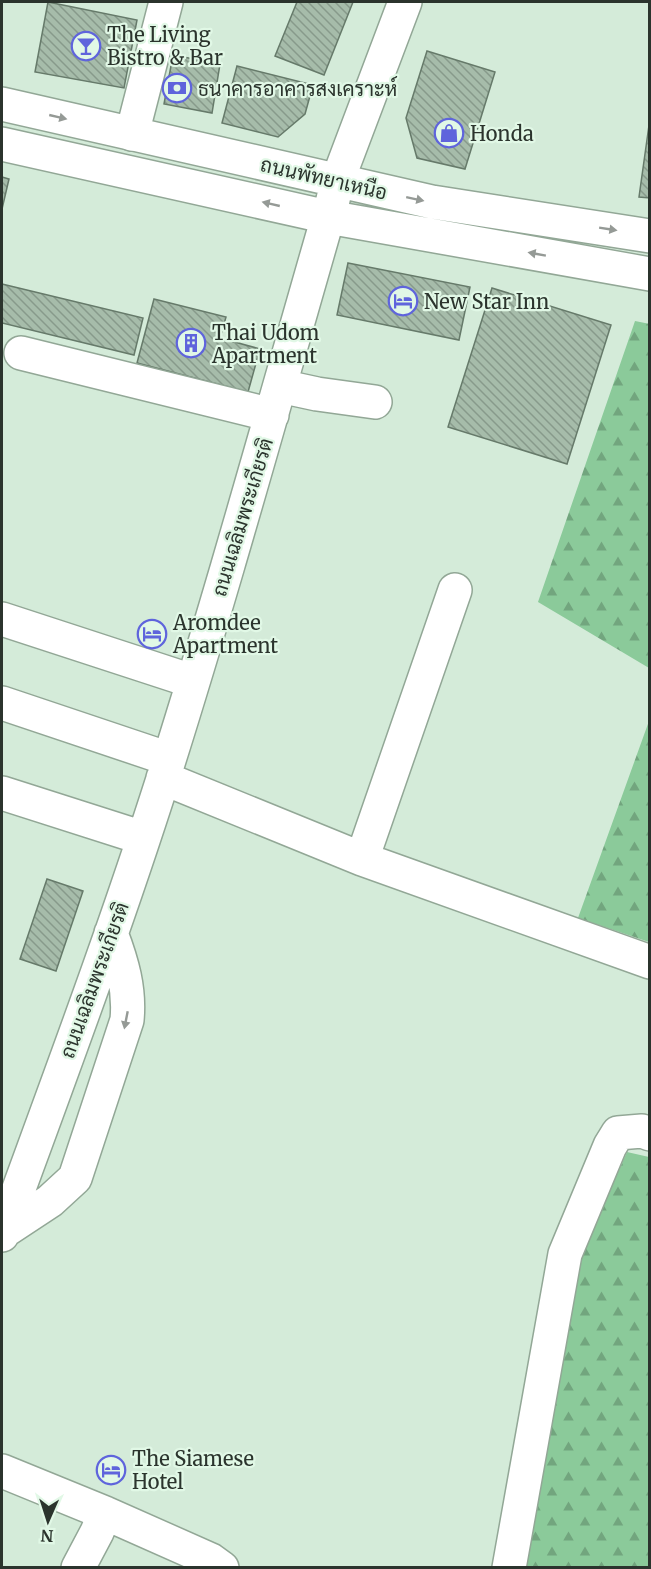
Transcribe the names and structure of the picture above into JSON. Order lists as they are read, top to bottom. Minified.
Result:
{"streets":{"street":["ถนนพัทยาเหนือ","ถนนเฉลิมพระเกียรติ"]},"crossings":[["ถนนพัทยาเหนือ","ถนนเฉลิมพระเกียรติ"]],"places":{"bar":["The Living Bistro & Bar"],"bank":["ธนาคารอาคารสงเคราะห์"],"shop":["Honda"],"hotel":["New Star Inn","Aromdee Apartment","The Siamese Hotel"],"building":["Thai Udom Apartment"]},"north":"bottom"}
